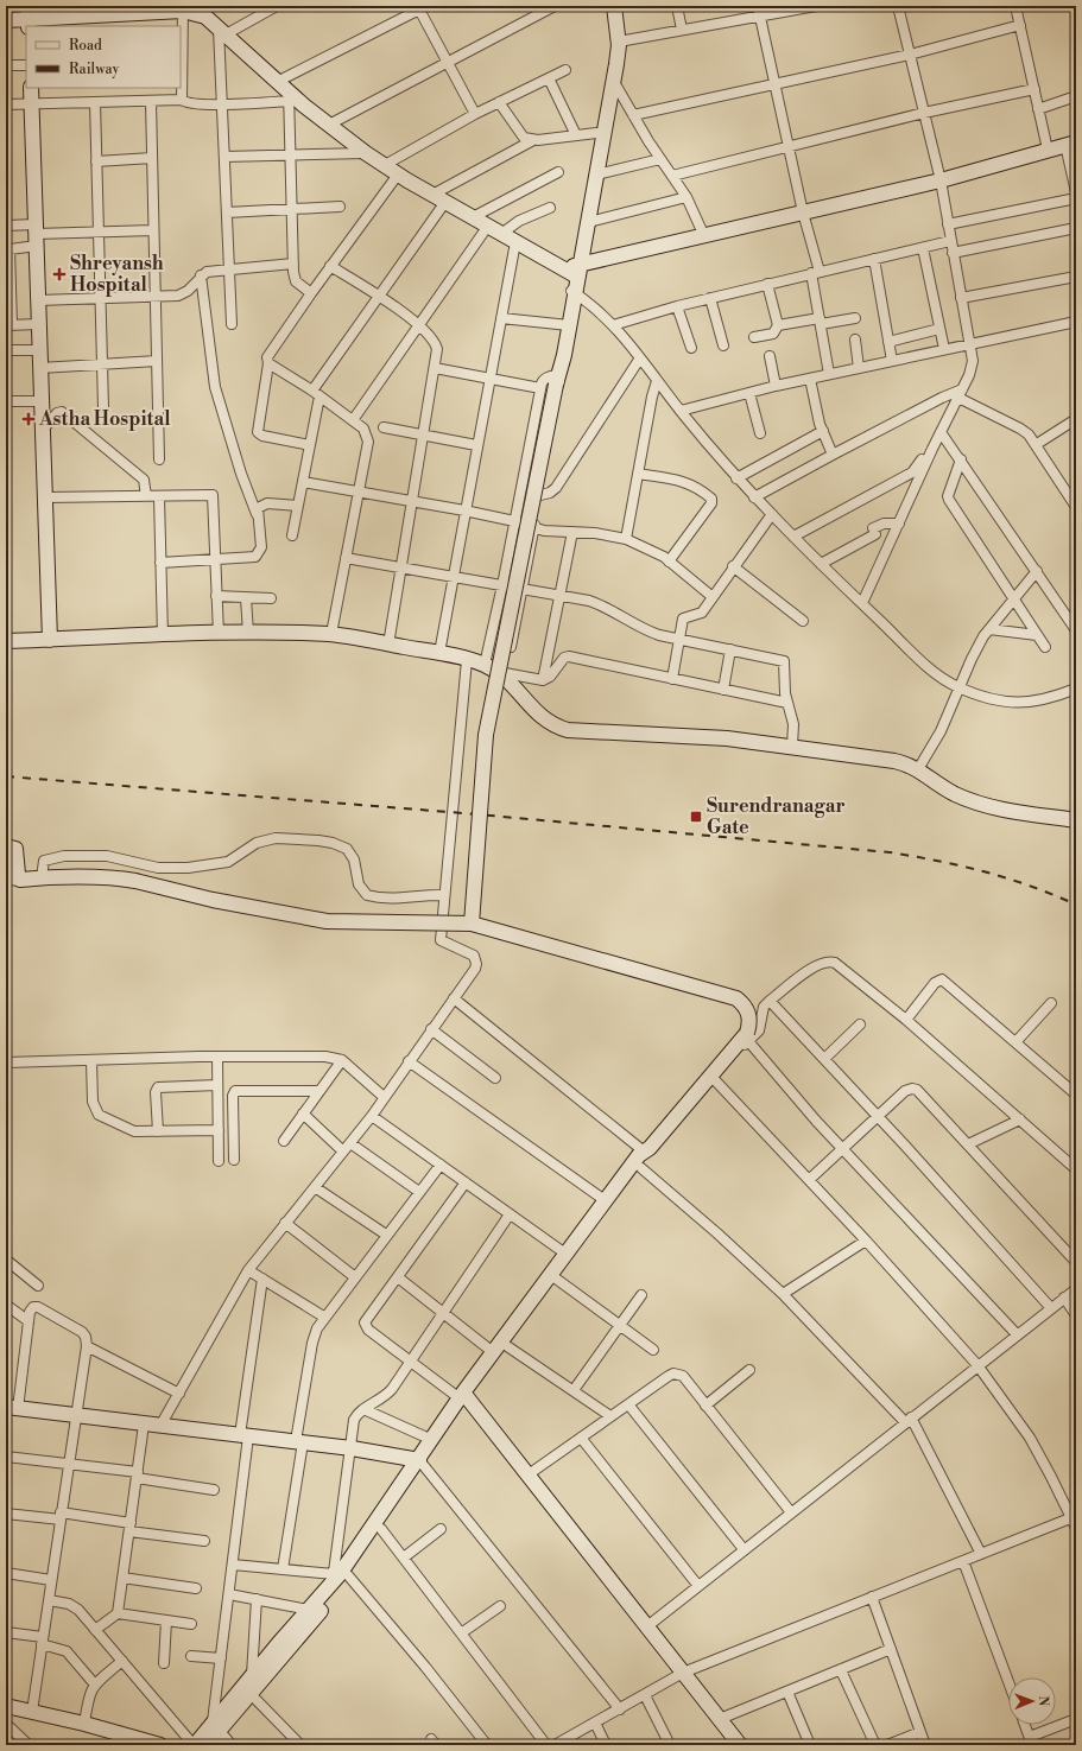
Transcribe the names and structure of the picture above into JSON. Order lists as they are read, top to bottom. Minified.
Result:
{"places":{"health":["Shreyansh Hospital","Astha Hospital"],"transit":["Surendranagar Gate"]},"legend":["Road","Railway"],"north":"right"}
